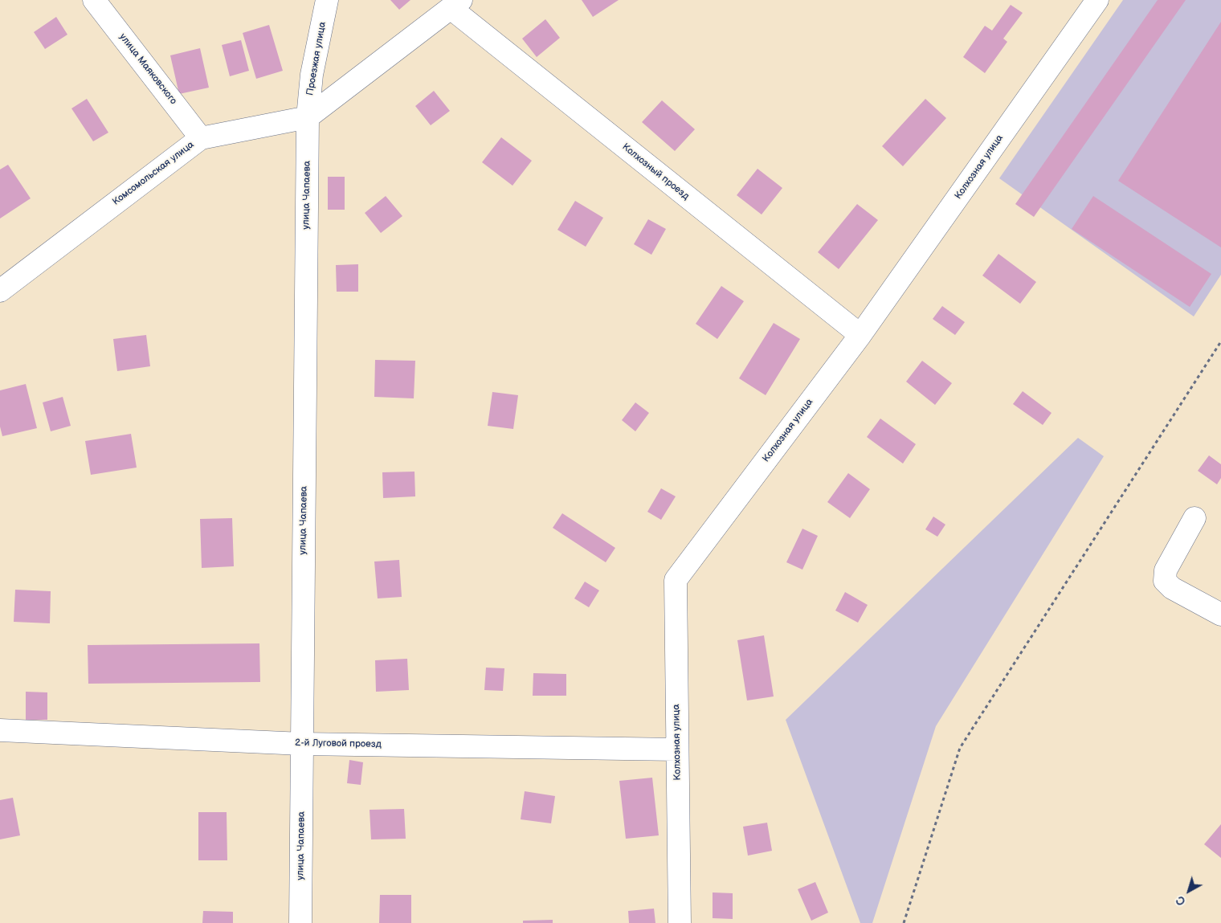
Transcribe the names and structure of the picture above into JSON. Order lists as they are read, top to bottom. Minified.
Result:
{"streets":{"street":["Проезжая улица","улица Маяковского","Колхозная улица","Колхозный проезд","Комсомольская улица","улица Чапаева","2-й Луговой проезд"]},"crossings":[["Проезжая улица","Комсомольская улица"],["Проезжая улица","улица Чапаева"],["улица Маяковского","Комсомольская улица"],["Колхозная улица","Колхозный проезд"],["Колхозная улица","2-й Луговой проезд"],["Колхозный проезд","Комсомольская улица"],["Комсомольская улица","улица Чапаева"],["улица Чапаева","2-й Луговой проезд"]],"north":"bottom left"}
